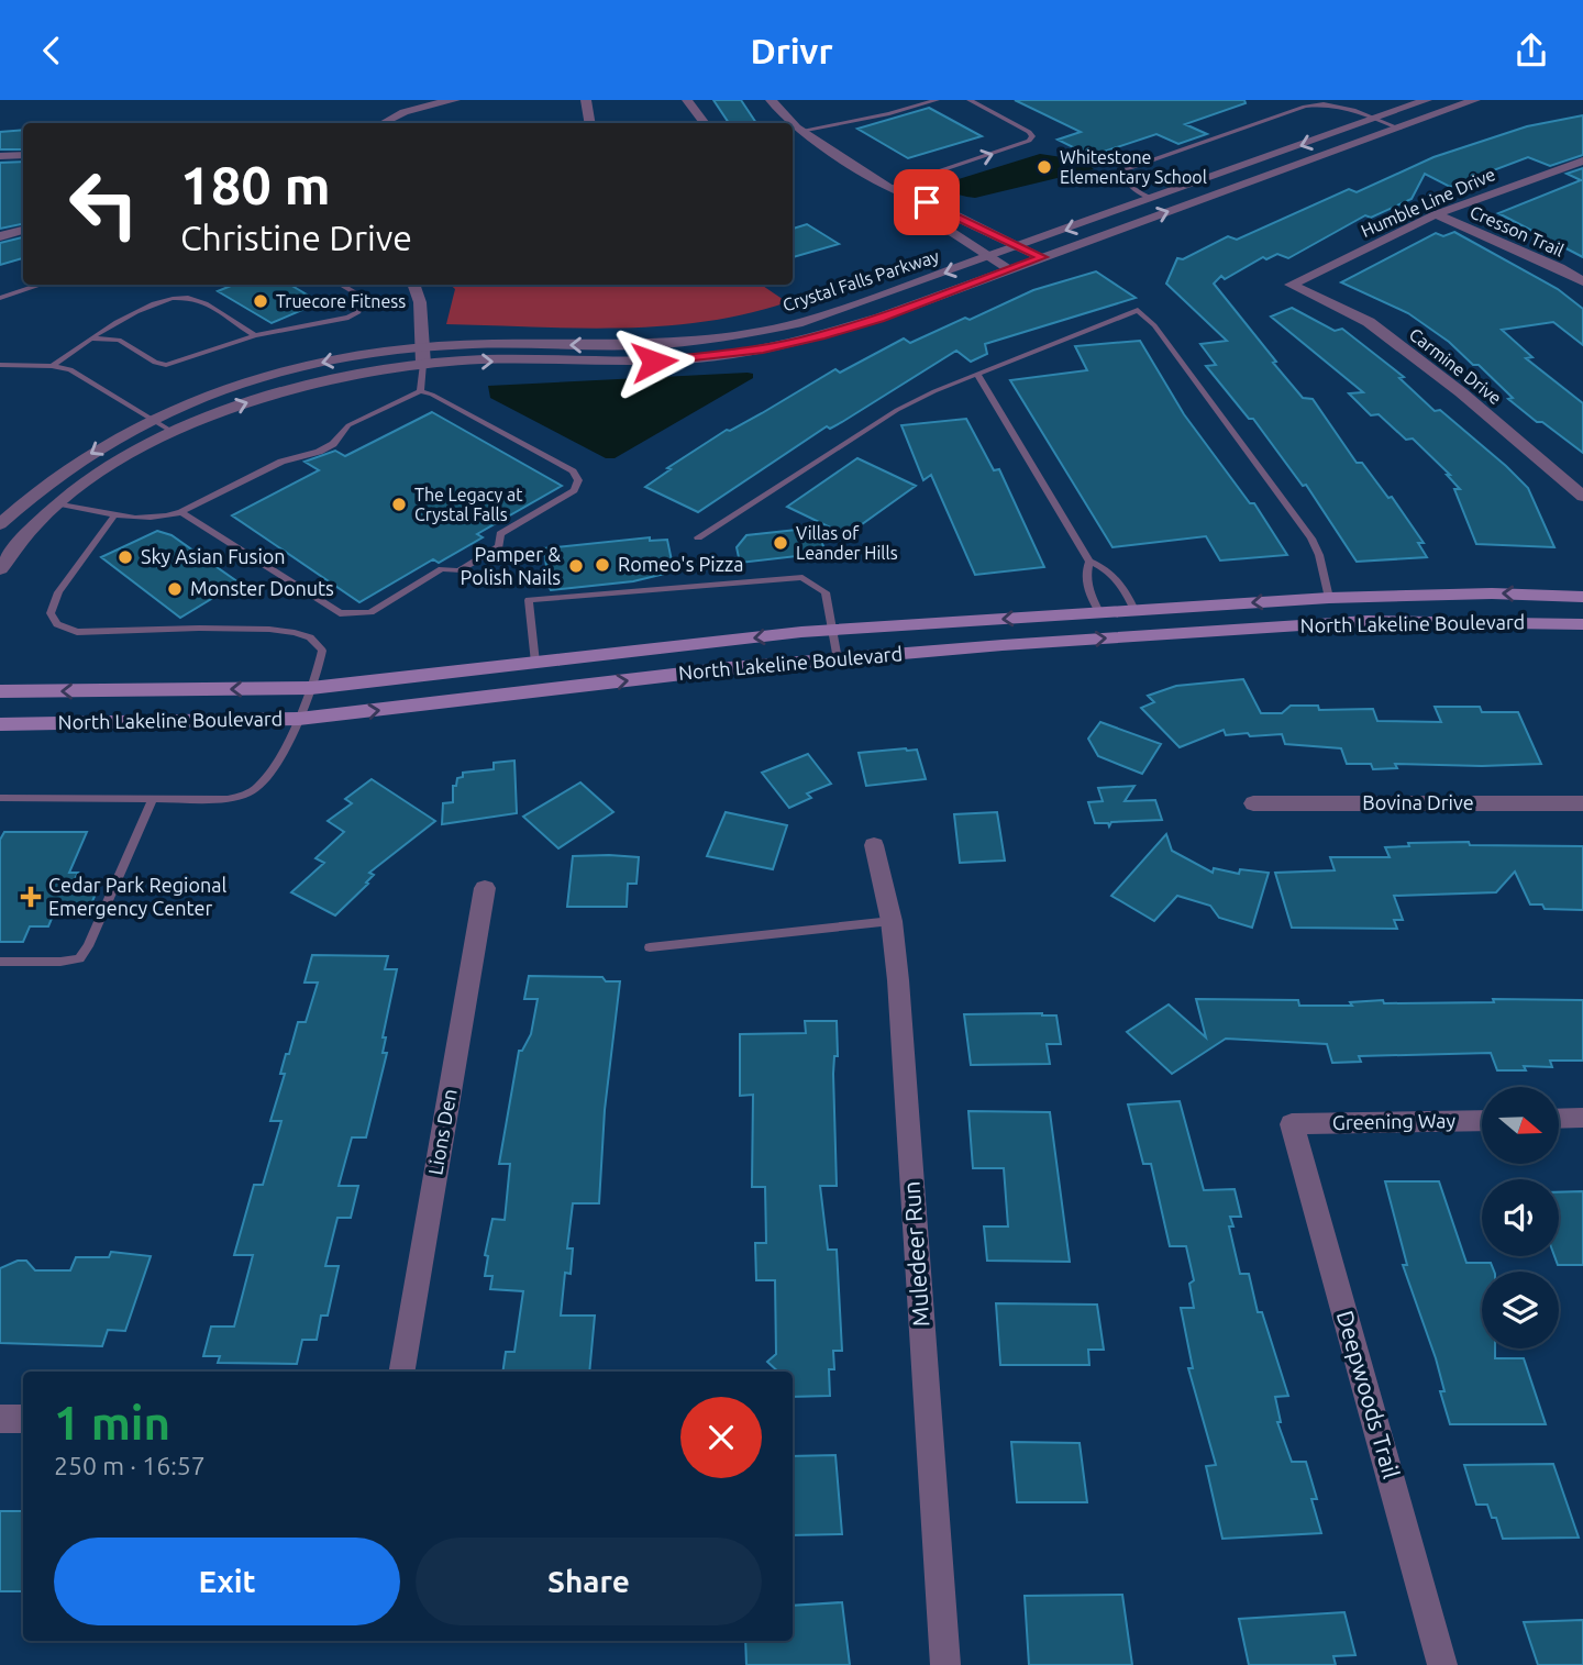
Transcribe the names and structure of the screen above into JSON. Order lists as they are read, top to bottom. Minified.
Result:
{"streets":{"main road":["North Lakeline Boulevard"],"street":["Humble Line Drive","Cresson Trail","Crystal Falls Parkway","Carmine Drive","Bovina Drive","Greening Way","Lions Den","Muledeer Run","Deepwoods Trail"]},"crossings":[["Humble Line Drive","Cresson Trail"],["Humble Line Drive","Carmine Drive"],["Greening Way","Deepwoods Trail"]],"places":{"other":["Whitestone Elementary School","Truecore Fitness","The Legacy at Crystal Falls","Villas of Leander Hills","Sky Asian Fusion","Romeo's Pizza","Pamper & Polish Nails","Monster Donuts"],"health":["Cedar Park Regional Emergency Center"]},"north":"right","page":{"header":"Drivr","turn":["180 m","Christine Drive"],"heading":["1 min","250 m · 16:57"],"buttons":["Exit","Share"]}}
